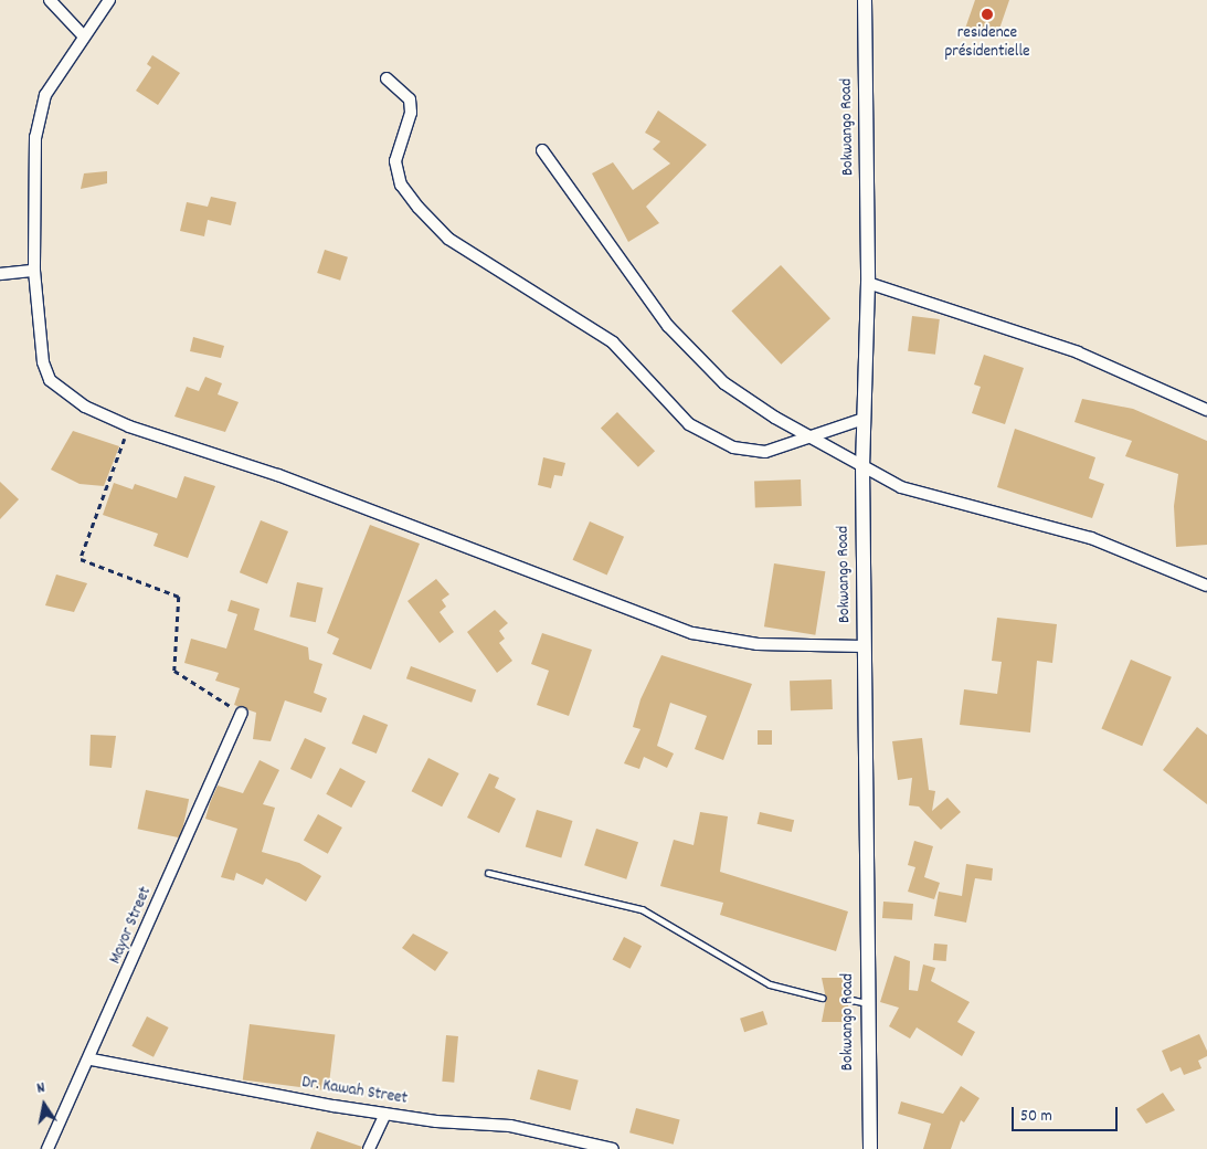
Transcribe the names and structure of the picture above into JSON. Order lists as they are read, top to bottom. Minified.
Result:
{"streets":{"street":["Bokwango Road","Mayor Street","Dr. Kawah Street"]},"crossings":[["Mayor Street","Dr. Kawah Street"]],"places":["residence présidentielle"],"scale_bar":"50 m","north":"top"}
